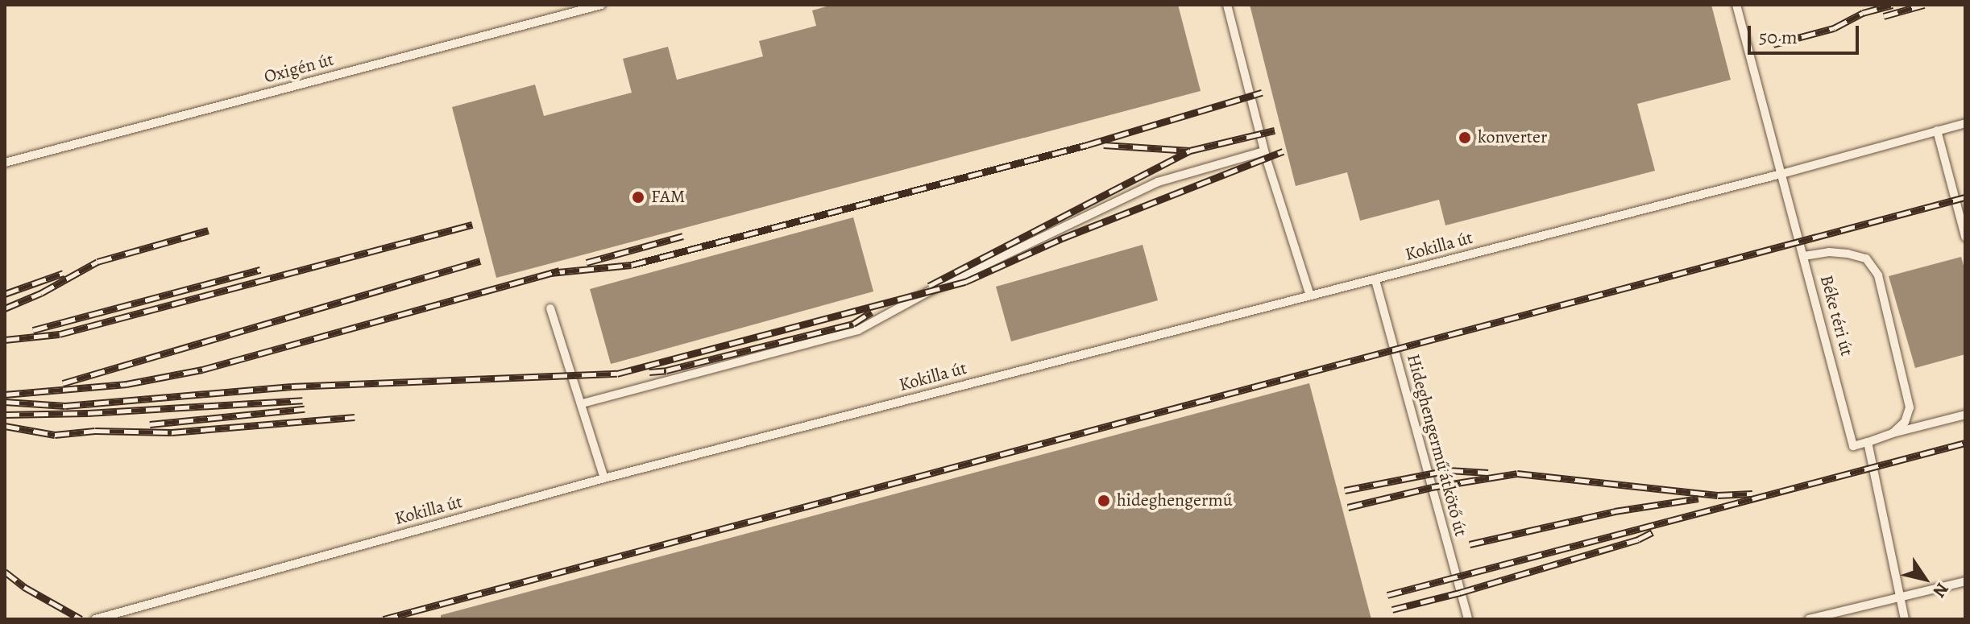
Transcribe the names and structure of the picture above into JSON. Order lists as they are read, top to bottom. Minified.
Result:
{"streets":{"lane":["Oxigén út","Kokilla út","Béke téri út","Hideghengermű átkötő út"]},"crossings":[["Kokilla út","Béke téri út"],["Kokilla út","Hideghengermű átkötő út"]],"places":["konverter","FAM","hideghengermű"],"scale_bar":"50 m","north":"bottom right"}
